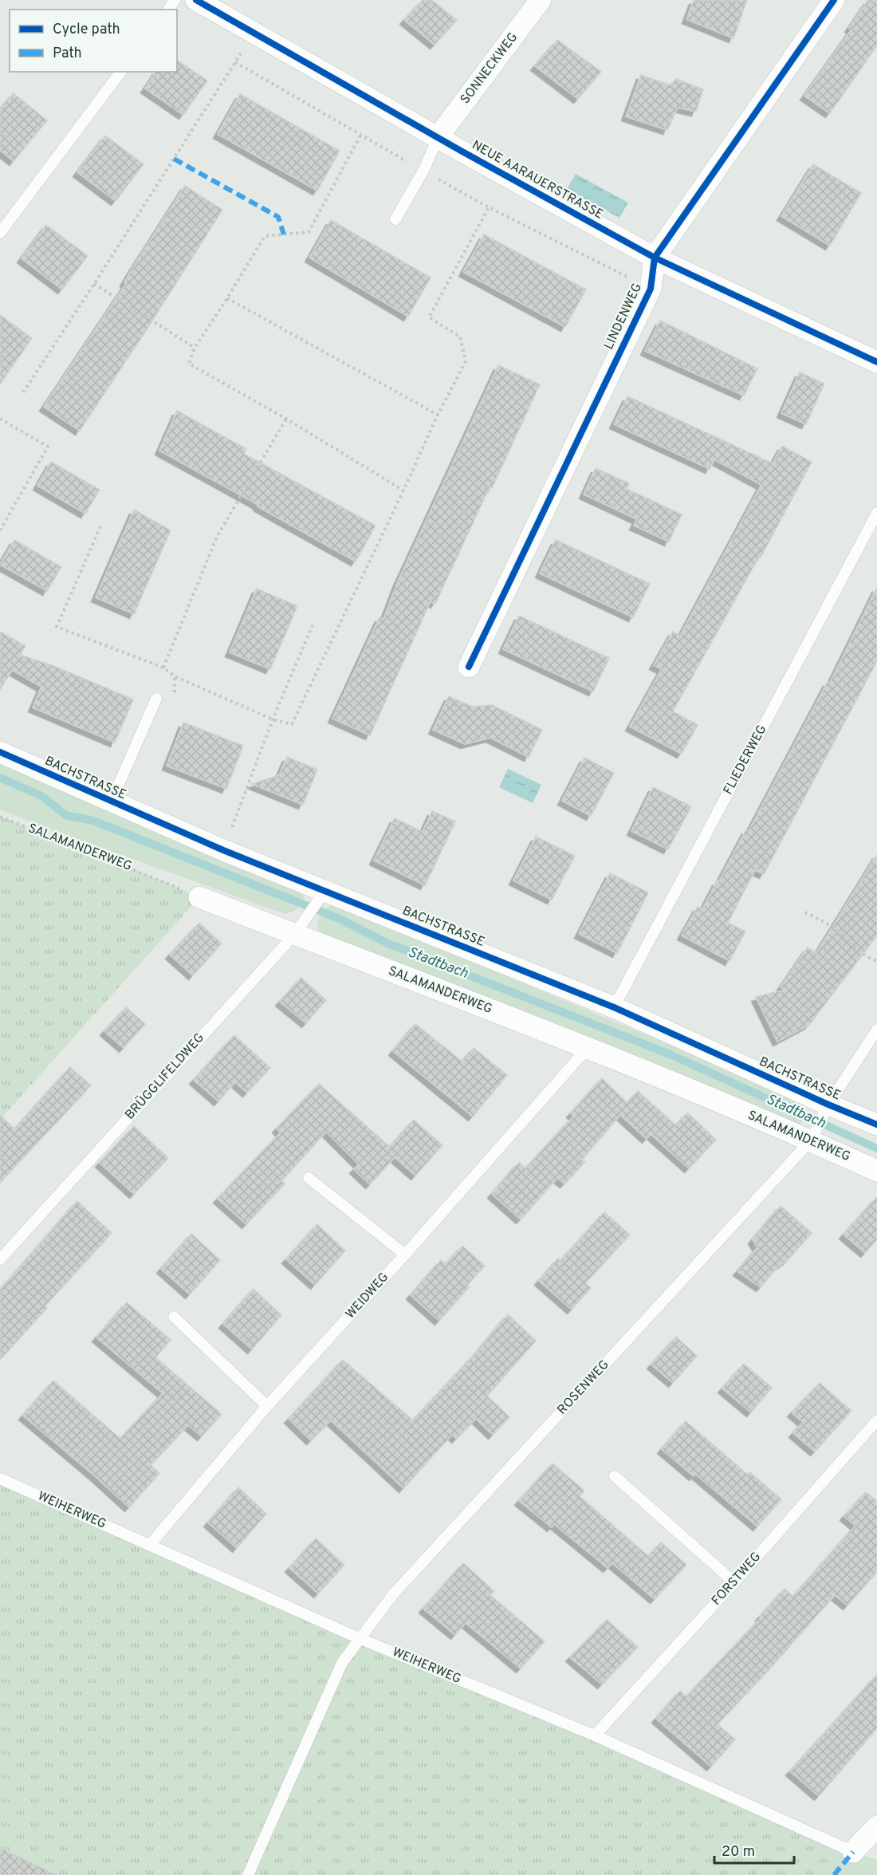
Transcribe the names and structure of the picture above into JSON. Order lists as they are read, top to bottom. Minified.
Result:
{"streets":{"street":["SONNECKWEG","NEUE AARAUERSTRASSE","LINDENWEG","BACHSTRASSE","SALAMANDERWEG"],"lane":["FLIEDERWEG","BRÜGGLIFELDWEG","WEIDWEG","ROSENWEG","WEIHERWEG","FORSTWEG"]},"crossings":[["SONNECKWEG","NEUE AARAUERSTRASSE"],["NEUE AARAUERSTRASSE","LINDENWEG"],["FLIEDERWEG","BACHSTRASSE"],["BACHSTRASSE","BRÜGGLIFELDWEG"],["BACHSTRASSE","ROSENWEG"],["SALAMANDERWEG","BRÜGGLIFELDWEG"],["SALAMANDERWEG","WEIDWEG"],["SALAMANDERWEG","ROSENWEG"],["WEIDWEG","WEIHERWEG"],["ROSENWEG","WEIHERWEG"],["WEIHERWEG","FORSTWEG"]],"water":["Stadtbach"],"legend":["Cycle path","Path"],"scale_bar":"20 m"}
